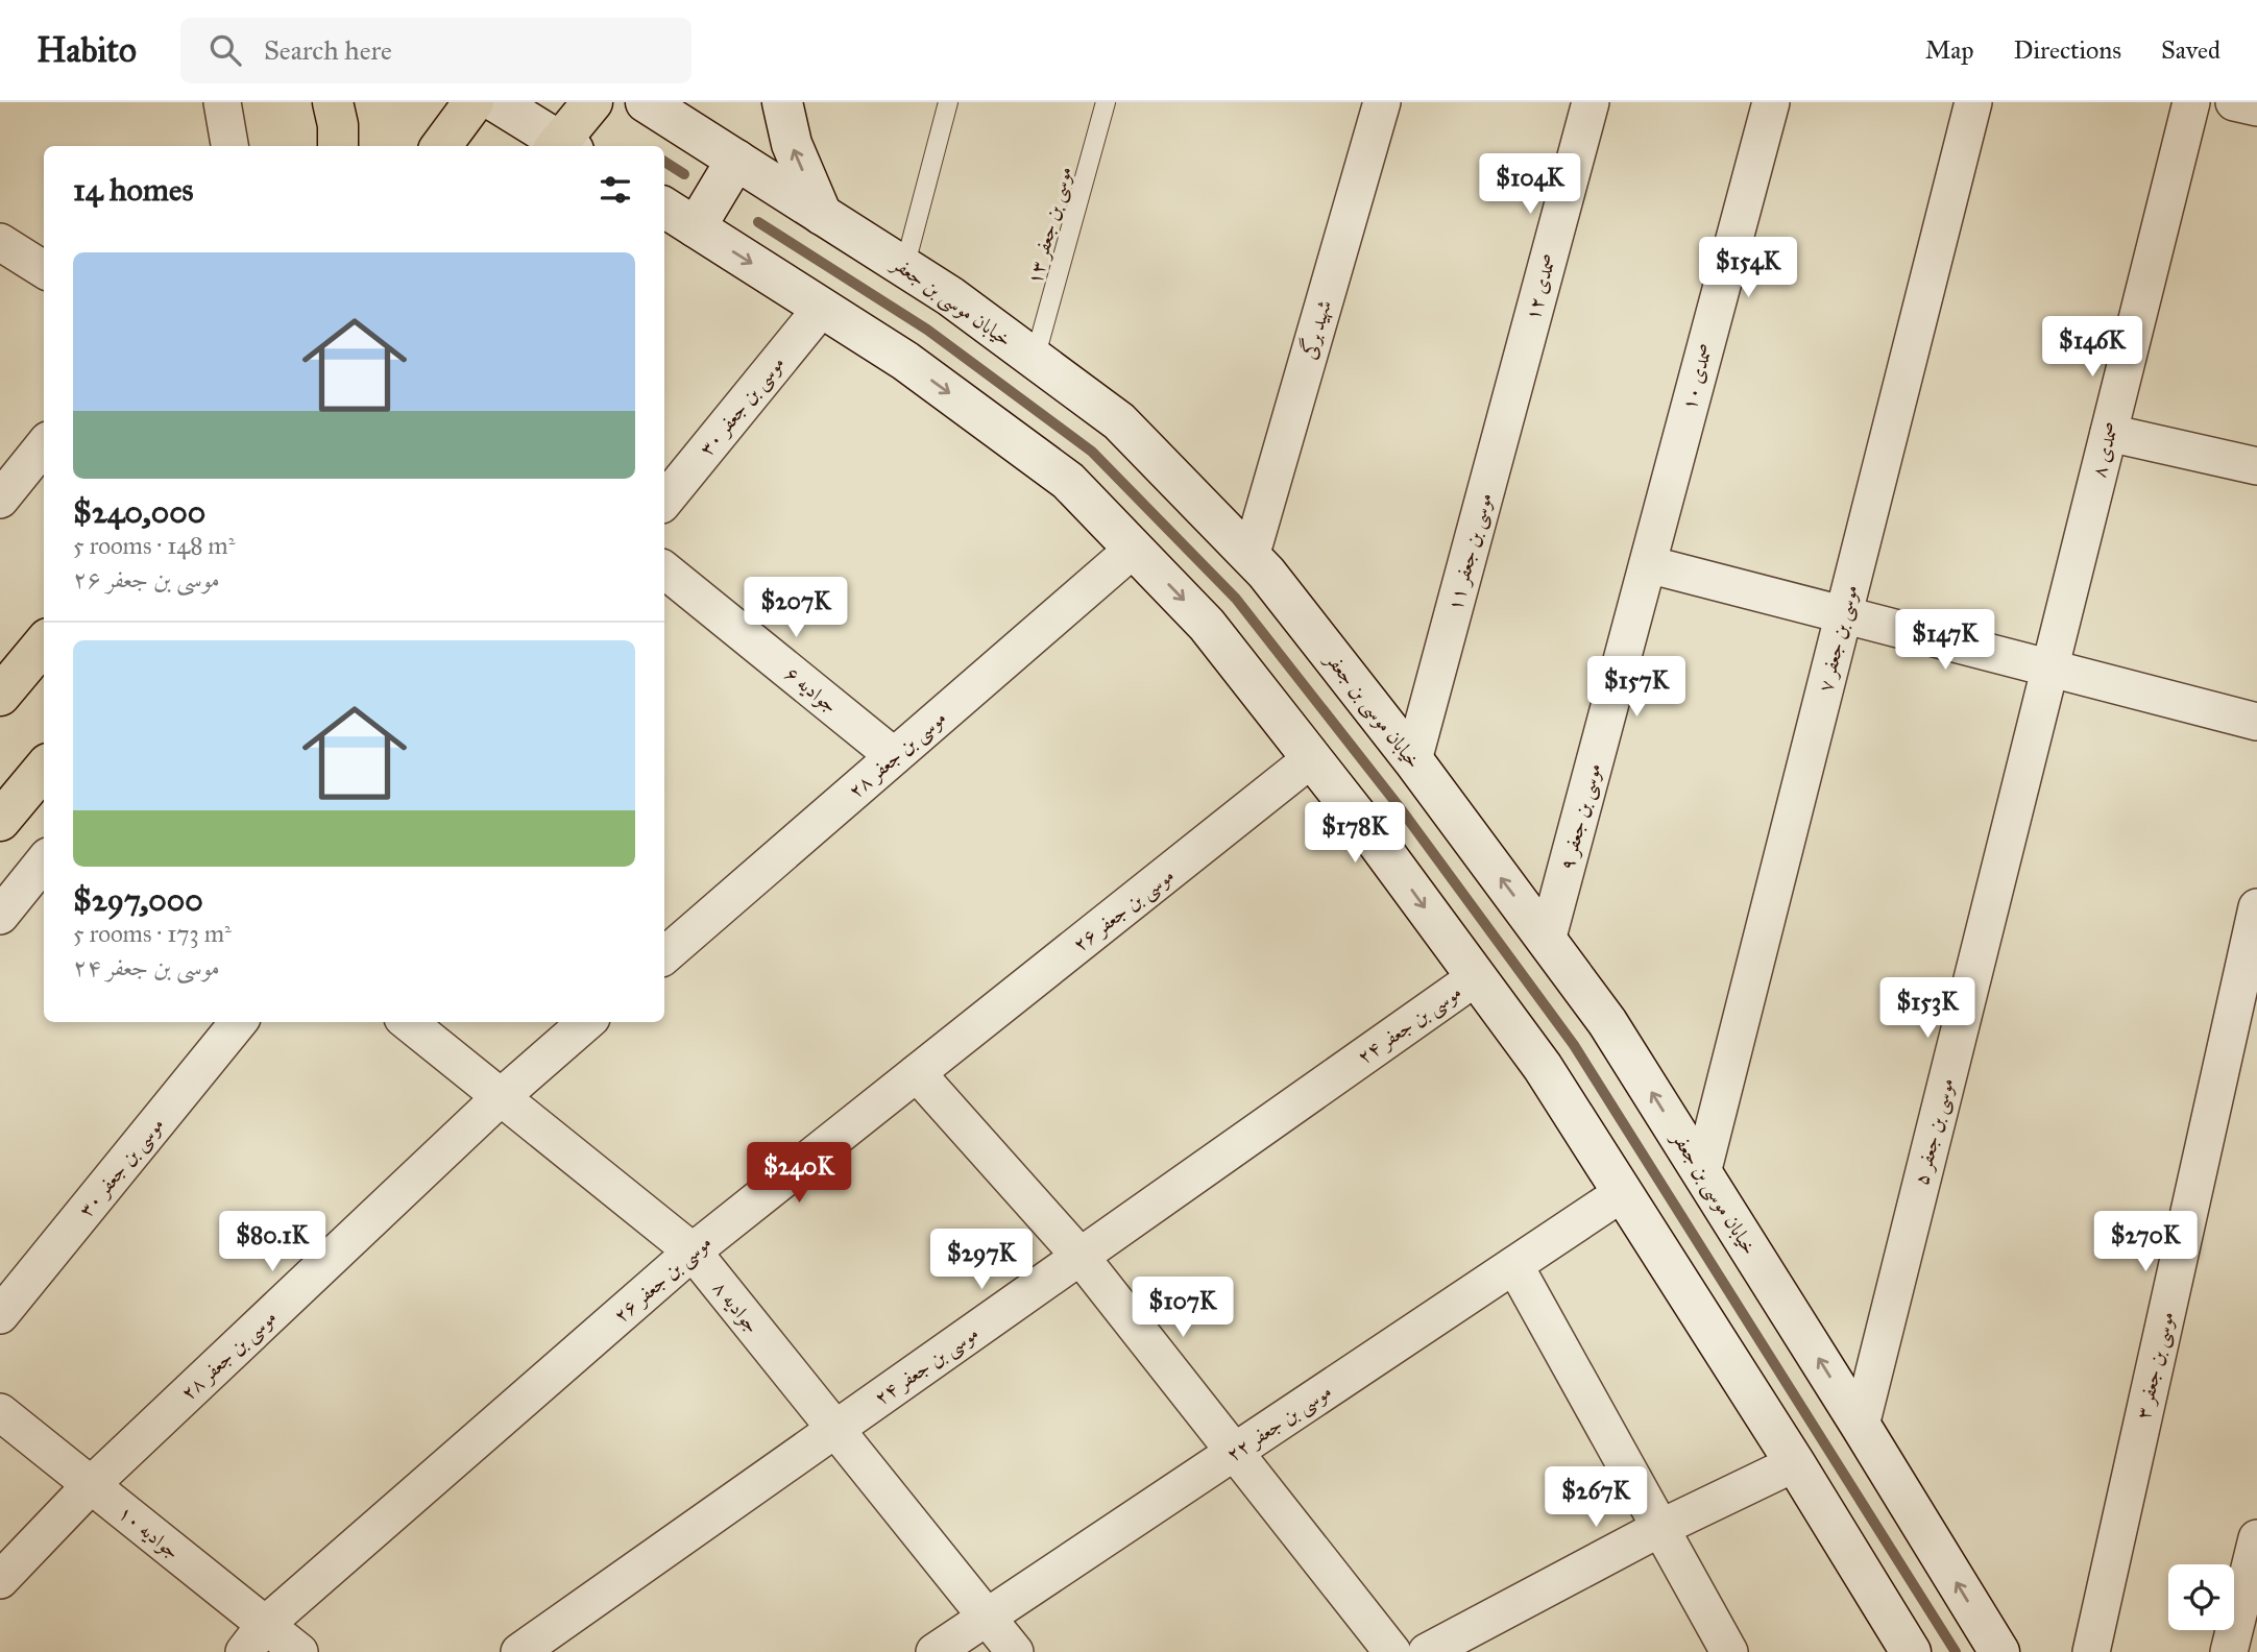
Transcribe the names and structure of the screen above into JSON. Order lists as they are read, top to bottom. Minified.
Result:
{"streets":{"main road":["خیابان موسی بن جعفر"],"street":["صمدی ۱۲","شهید برگی","صمدی ۱۰","موسی بن جعفر ۳۰","صمدی ۸","موسی بن جعفر ۱۱","موسی بن جعفر ۷","جوادیه ۶","موسی بن جعفر ۲۸","موسی بن جعفر ۹","موسی بن جعفر ۲۶","موسی بن جعفر ۲۴","موسی بن جعفر ۵","جوادیه ۸","موسی بن جعفر ۳","موسی بن جعفر ۲۲","جوادیه ۱۰"],"lane":["موسی بن جعفر ۱۳"]},"crossings":[["موسی بن جعفر ۱۳","خیابان موسی بن جعفر"],["صمدی ۱۲","موسی بن جعفر ۱۱"],["خیابان موسی بن جعفر","شهید برگی"],["خیابان موسی بن جعفر","موسی بن جعفر ۱۱"],["خیابان موسی بن جعفر","موسی بن جعفر ۷"],["خیابان موسی بن جعفر","موسی بن جعفر ۹"],["خیابان موسی بن جعفر","موسی بن جعفر ۵"],["صمدی ۱۰","موسی بن جعفر ۹"],["صمدی ۸","موسی بن جعفر ۵"],["جوادیه ۶","موسی بن جعفر ۲۸"],["موسی بن جعفر ۲۸","جوادیه ۸"],["موسی بن جعفر ۲۸","جوادیه ۱۰"],["موسی بن جعفر ۲۶","جوادیه ۸"],["موسی بن جعفر ۲۶","جوادیه ۱۰"],["موسی بن جعفر ۲۴","جوادیه ۸"],["جوادیه ۸","موسی بن جعفر ۲۲"]],"page":{"header":"Habito","search":"Search here","nav":["Map","Directions","Saved"],"heading":"14 homes","price":["$104K","$154K","$146K","$207K","$147K","$157K","$178K","$153K","$240K","$80.1K","$270K","$297K","$107K","$267K"],"list":[{"name":"$240,000","note":"5 rooms · 148 m² · موسی بن جعفر ۲۶"},{"name":"$297,000","note":"5 rooms · 173 m² · موسی بن جعفر ۲۴"}]}}
